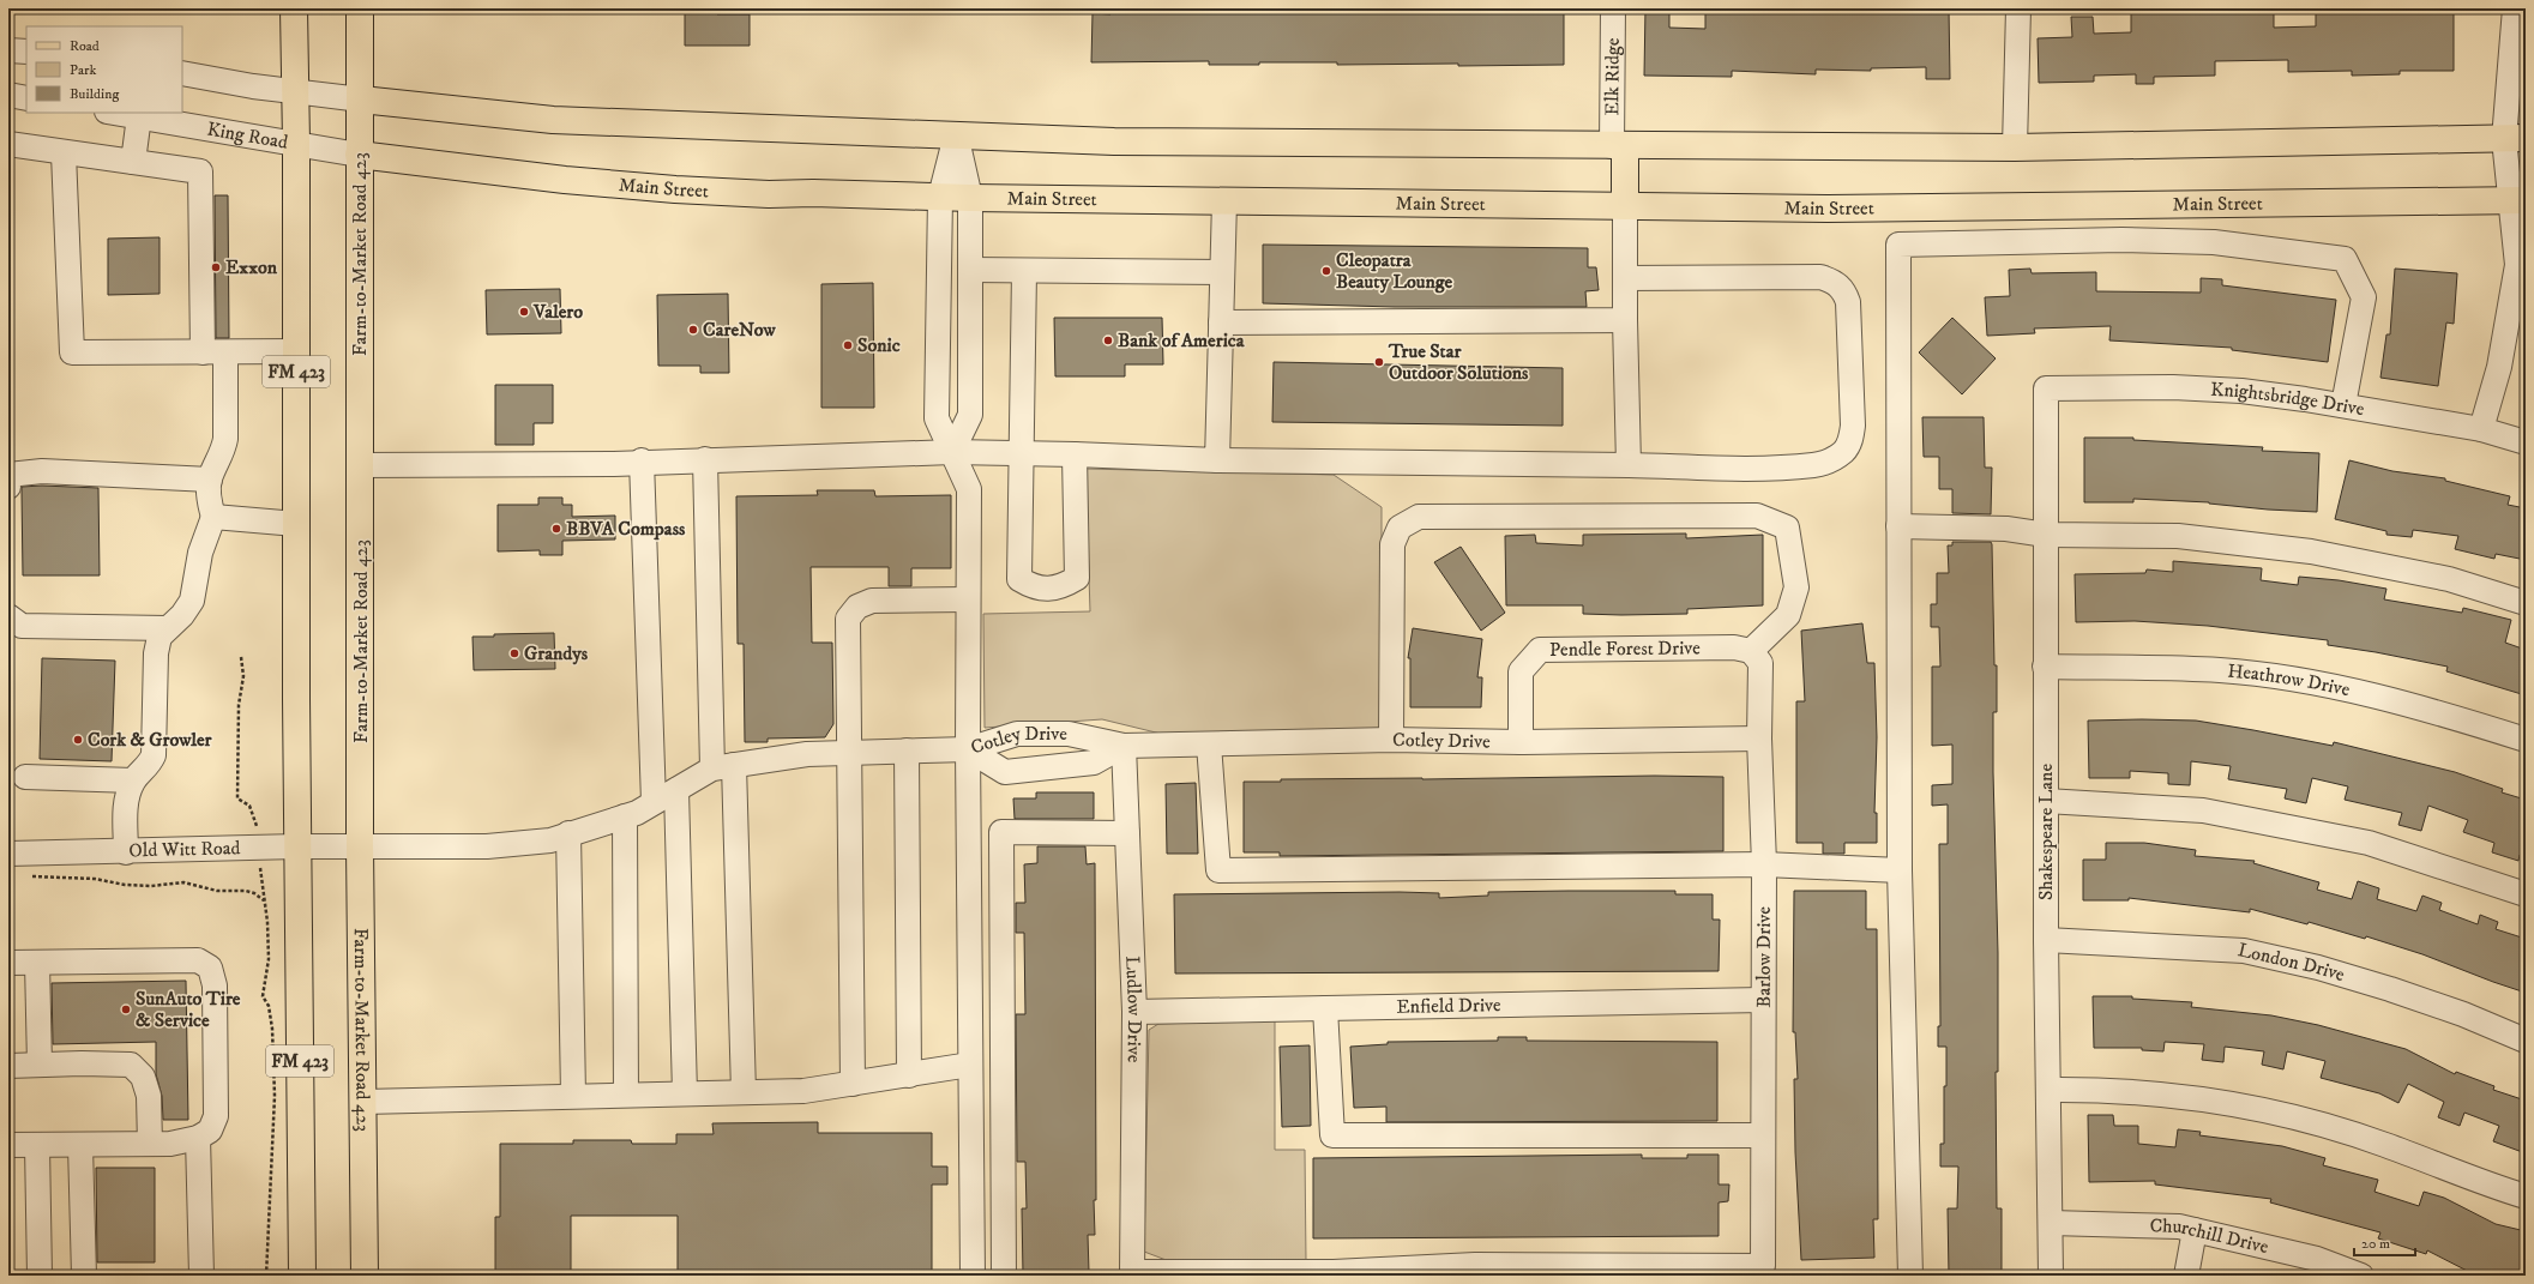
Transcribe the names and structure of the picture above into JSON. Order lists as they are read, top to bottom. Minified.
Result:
{"streets":{"main road":["Main Street","Farm-to-Market Road 423","FM 423"],"street":["Elk Ridge","King Road","Knightsbridge Drive","Pendle Forest Drive","Heathrow Drive","Cotley Drive","Shakespeare Lane","Old Witt Road","Barlow Drive","London Drive","Enfield Drive","Ludlow Drive","Churchill Drive"]},"crossings":[["King Road","Main Street"],["King Road","Farm-to-Market Road 423"],["King Road","FM 423"],["Main Street","Farm-to-Market Road 423"],["Farm-to-Market Road 423","Old Witt Road"],["FM 423","Old Witt Road"],["Knightsbridge Drive","Shakespeare Lane"],["Pendle Forest Drive","Cotley Drive"],["Pendle Forest Drive","Barlow Drive"],["Heathrow Drive","Shakespeare Lane"],["Cotley Drive","Barlow Drive"],["Cotley Drive","Ludlow Drive"],["Shakespeare Lane","London Drive"],["Shakespeare Lane","Churchill Drive"],["Barlow Drive","Enfield Drive"],["Enfield Drive","Ludlow Drive"]],"places":["Exxon","Cleopatra Beauty Lounge","Valero","CareNow","Bank of America","Sonic","True Star Outdoor Solutions","BBVA Compass","Grandys","Cork & Growler","SunAuto Tire & Service"],"legend":["Road","Park","Building"],"scale_bar":"20 m"}
